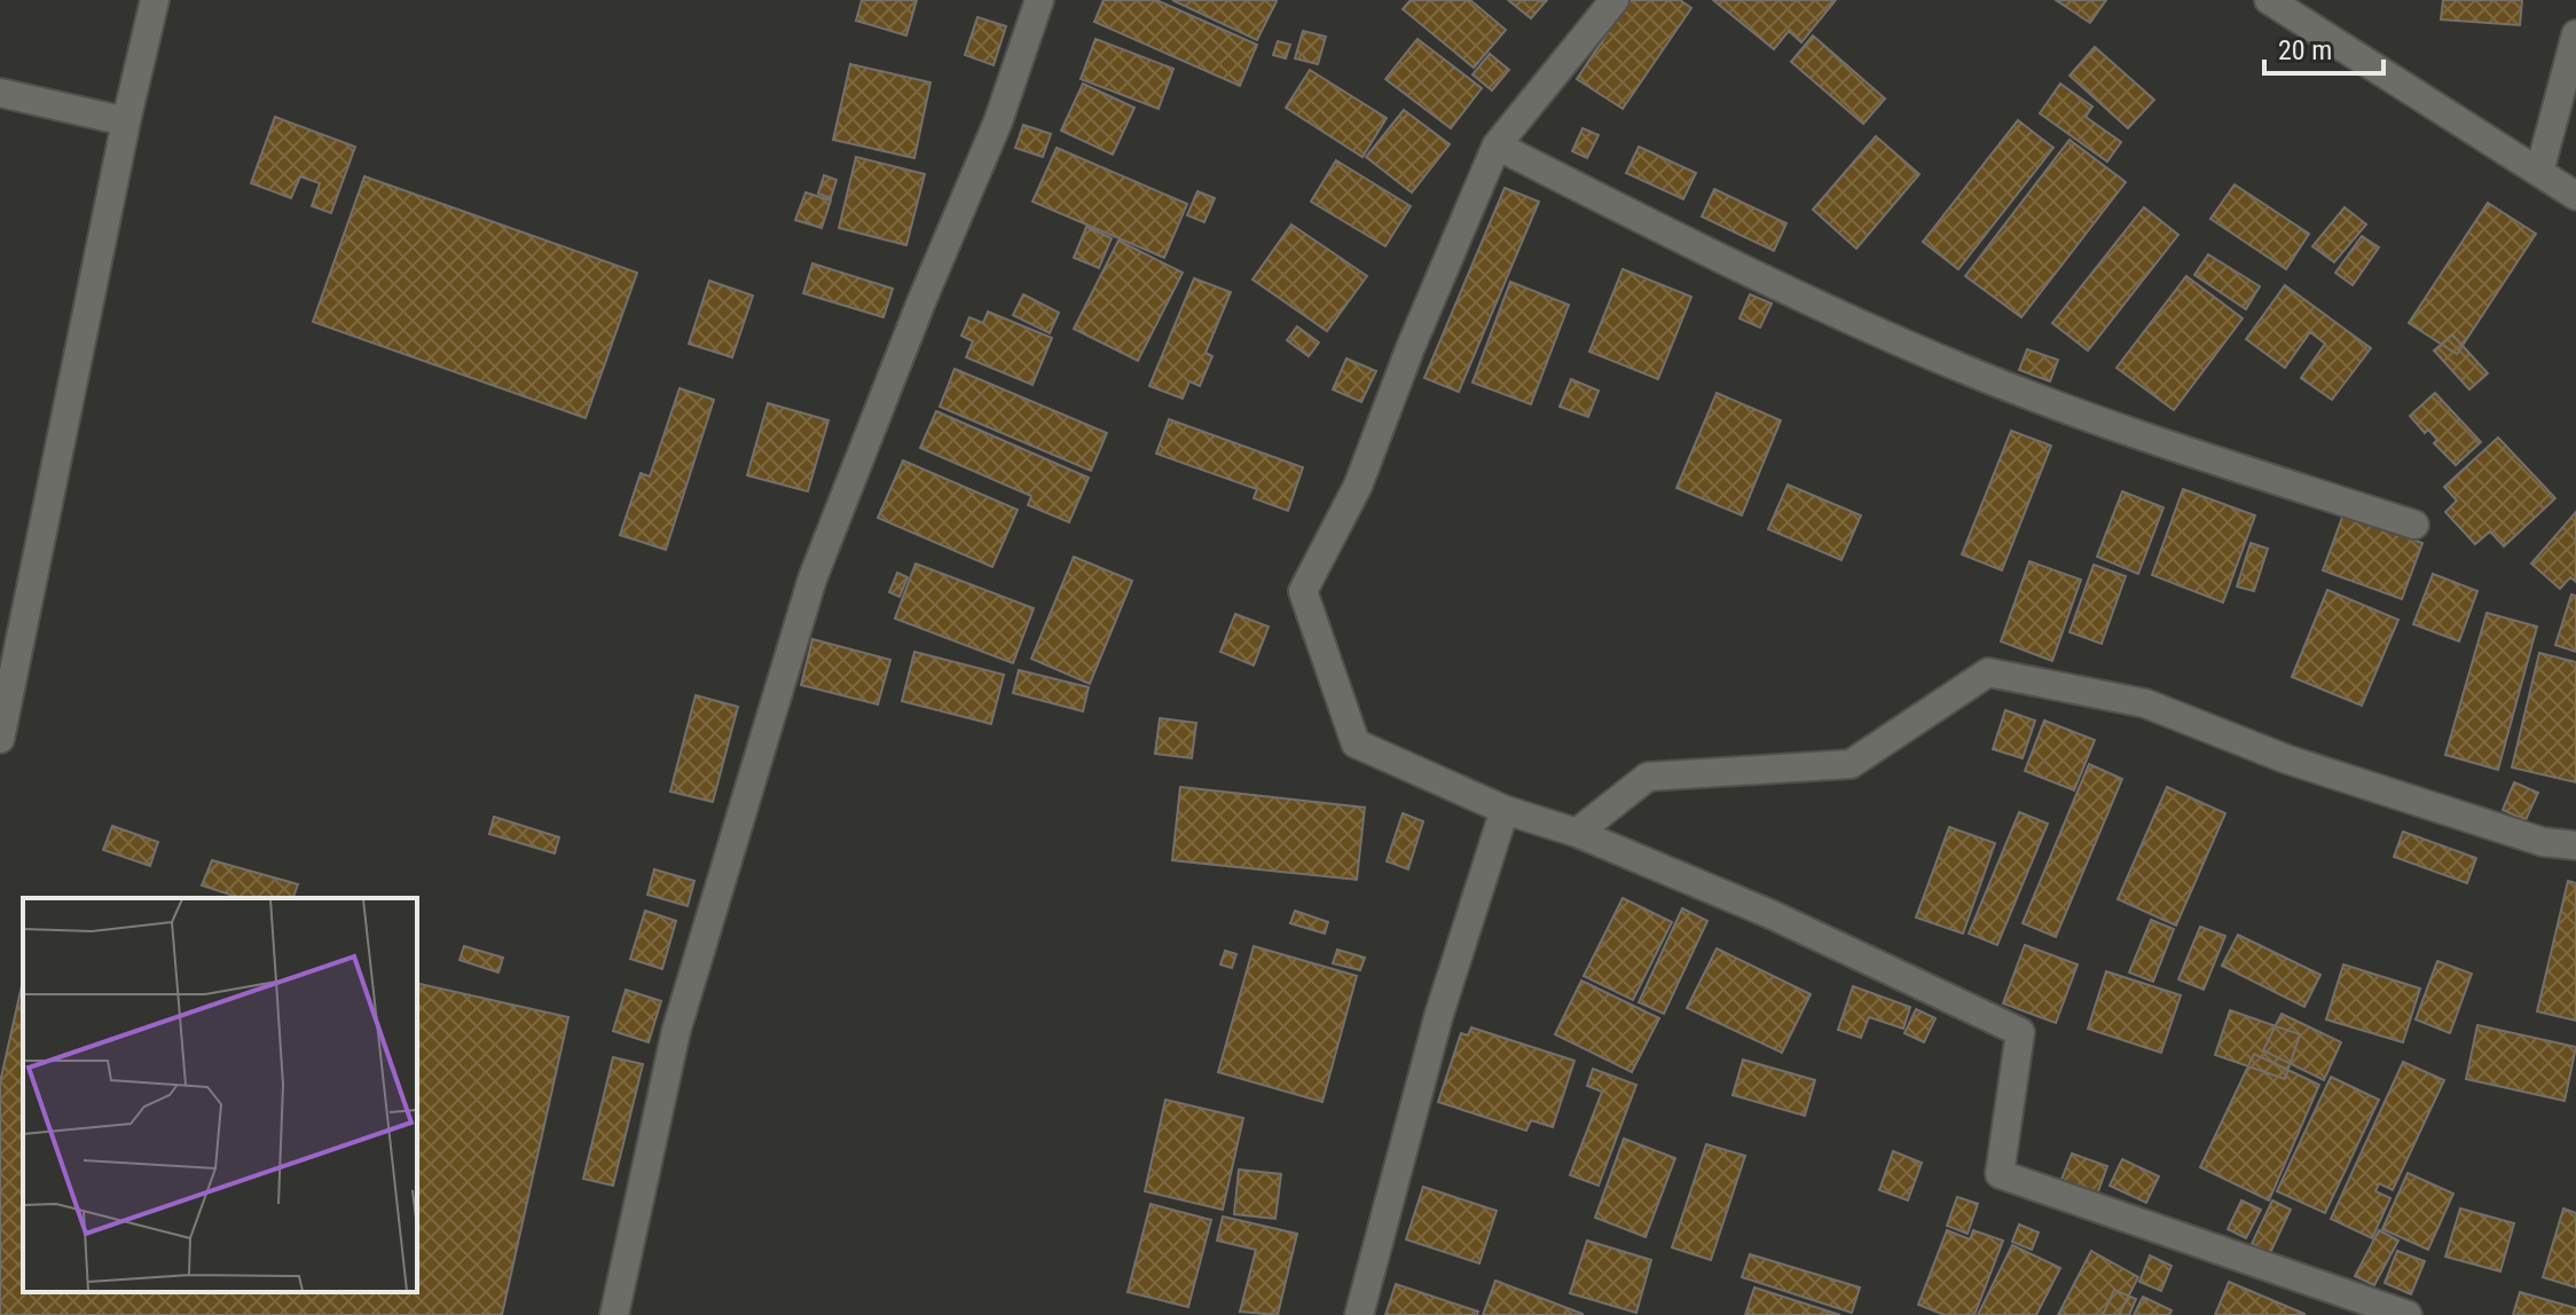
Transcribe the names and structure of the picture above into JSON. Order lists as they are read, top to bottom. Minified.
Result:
{"scale_bar":"20 m"}
